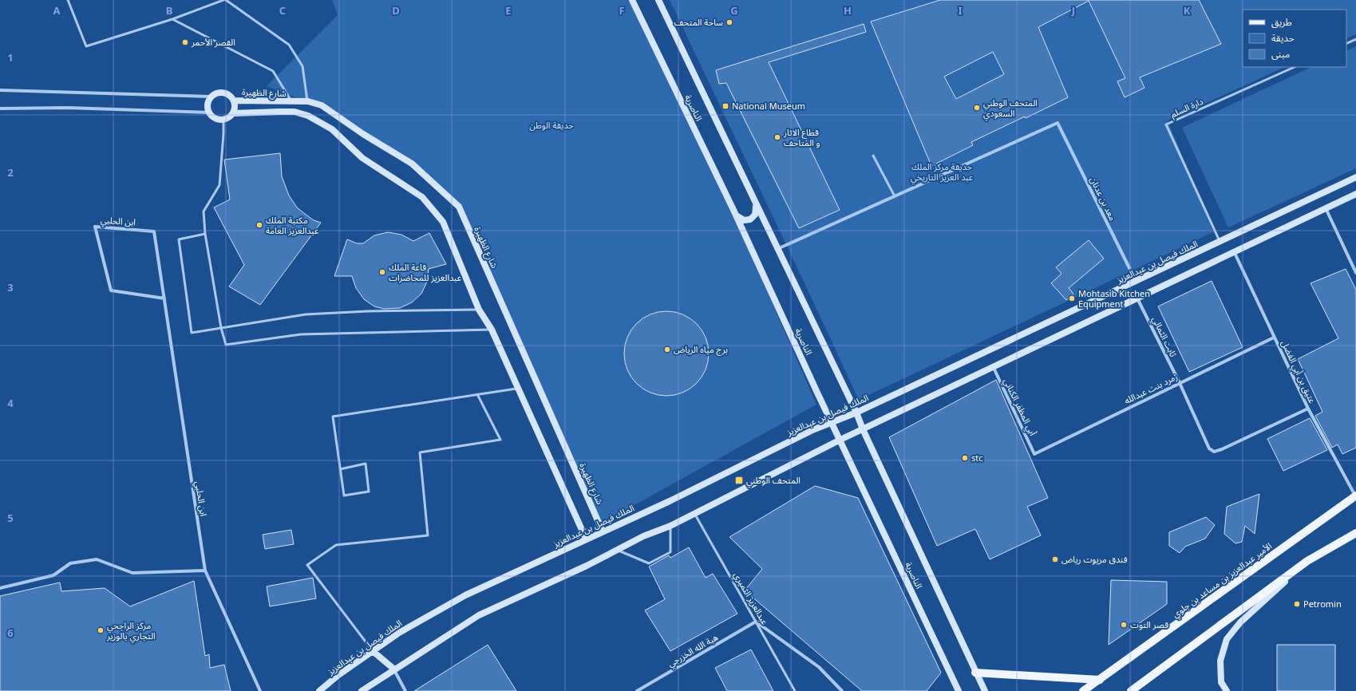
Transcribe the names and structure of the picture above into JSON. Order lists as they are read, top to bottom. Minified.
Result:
{"streets":{"main road":["الأمير عبدالعزيز بن مساعد بن جلوي"],"street":["شارع الظهيرة","الناصرية","معد بن عدنان","ابن الحلبي","الملك فيصل بن عبدالعزيز","ثابت الثمالي","عتيق بن أبي الفضل","زمرد بنت عبدالله","أبي المظفر الكناني","هبة الله الخزرجي"],"lane":["دارة السلم","عبدالعزيز الثميري"]},"crossings":[["شارع الظهيرة","الملك فيصل بن عبدالعزيز"],["الناصرية","الملك فيصل بن عبدالعزيز"],["دارة السلم","الملك فيصل بن عبدالعزيز"],["معد بن عدنان","الملك فيصل بن عبدالعزيز"],["ثابت الثمالي","عتيق بن أبي الفضل"],["ثابت الثمالي","زمرد بنت عبدالله"],["عتيق بن أبي الفضل","زمرد بنت عبدالله"],["عتيق بن أبي الفضل","الأمير عبدالعزيز بن مساعد بن جلوي"],["زمرد بنت عبدالله","أبي المظفر الكناني"],["عبدالعزيز الثميري","هبة الله الخزرجي"]],"parks":["حديقة الوطن","حديقة مركز الملك عبد العزيز التاريخي"],"places":{"other":["ساحة المتحف","القصر الأحمر","المتحف الوطني السعودي","قطاع الاثار و المتاحف","مكتبة الملك عبدالعزيز العامة","قاعة الملك عبدالعزيز للمحاضرات","Mohtasib Kitchen Equipment","برج مياه الرياض","stc","فندق مريوت رياض","Petromin","قصر التوت","مركز الراجحي التجاري بالوزير"],"transit":["National Museum","المتحف الوطني"]},"legend":["طريق","حديقة","مبنى"],"grid":{"columns":["A","B","C","D","E","F","G","H","I","J","K"],"rows":["1","2","3","4","5","6"]}}
